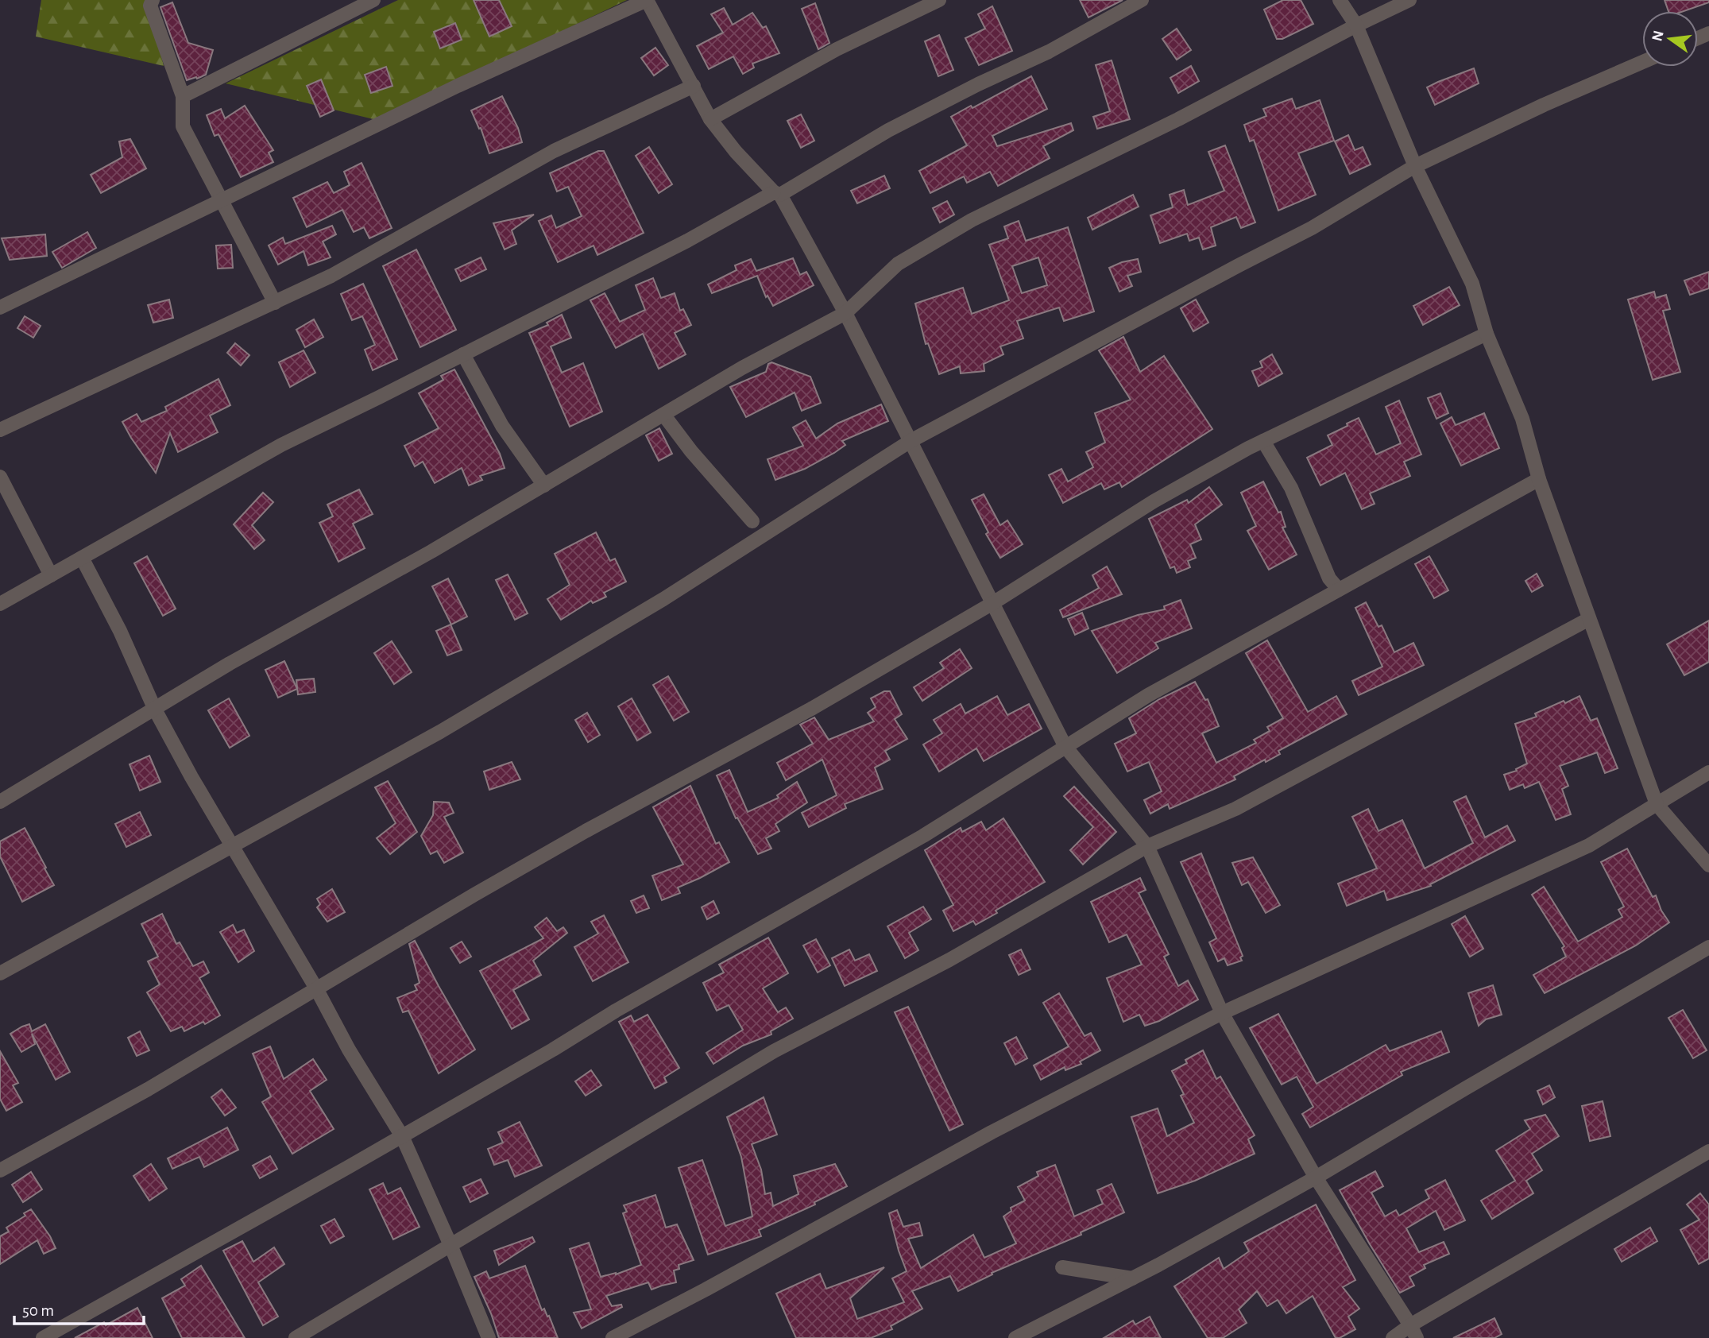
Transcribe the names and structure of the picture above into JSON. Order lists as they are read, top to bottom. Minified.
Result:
{"scale_bar":"50 m","north":"left"}
